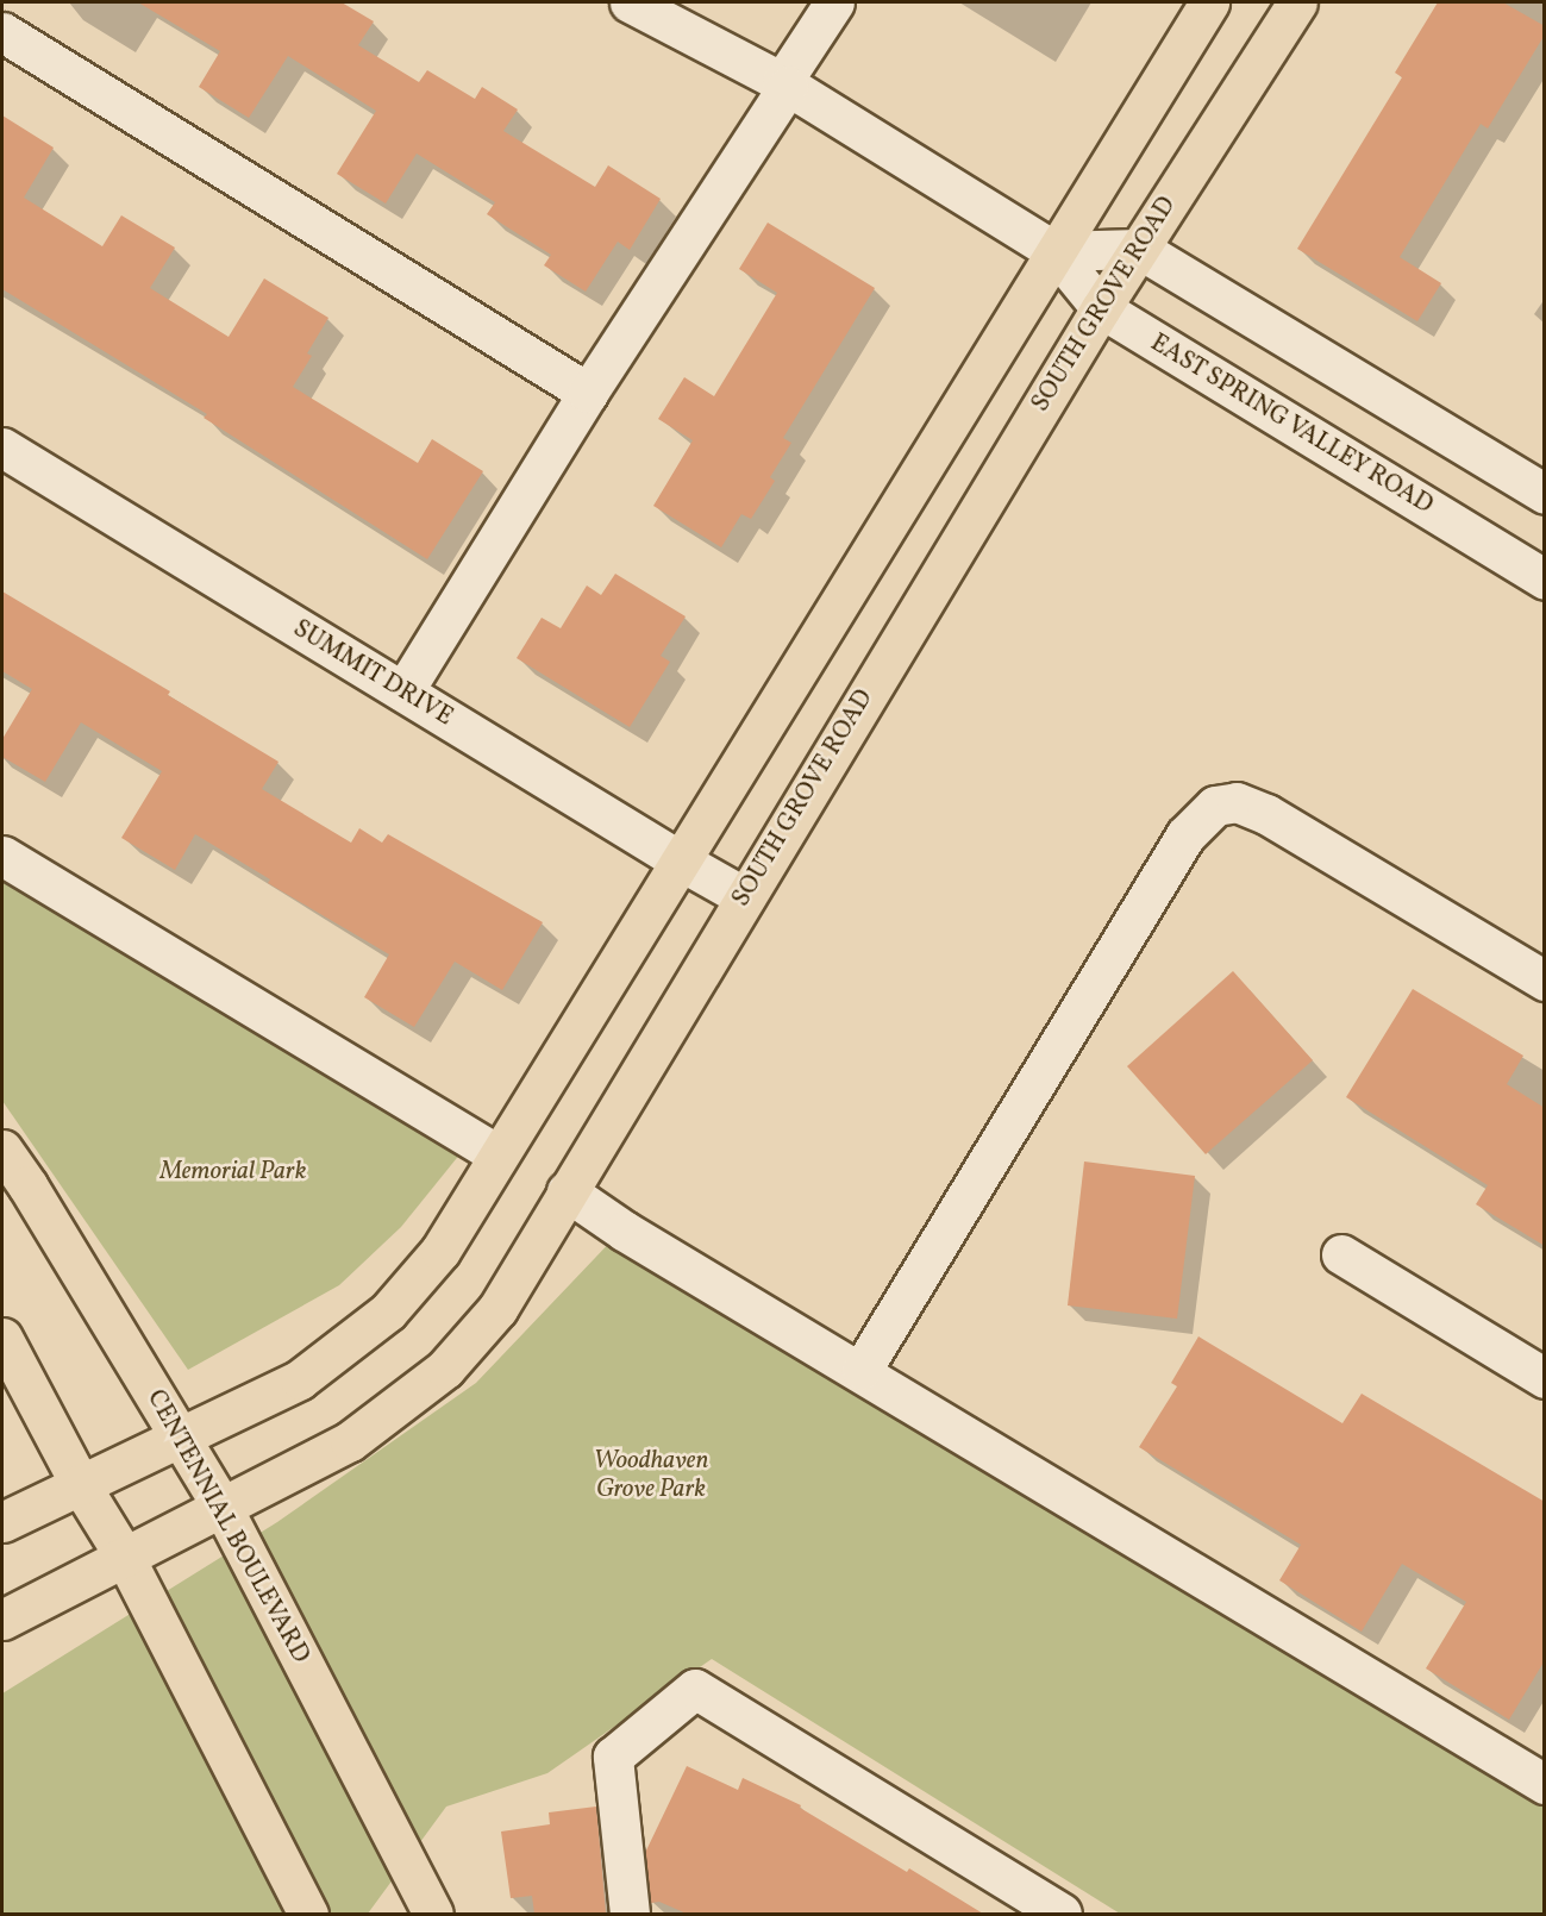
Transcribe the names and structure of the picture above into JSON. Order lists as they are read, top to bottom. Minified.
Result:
{"streets":{"main road":["SOUTH GROVE ROAD","CENTENNIAL BOULEVARD"],"street":["EAST SPRING VALLEY ROAD","SUMMIT DRIVE"]},"crossings":[["SOUTH GROVE ROAD","EAST SPRING VALLEY ROAD"],["SOUTH GROVE ROAD","SUMMIT DRIVE"],["SOUTH GROVE ROAD","CENTENNIAL BOULEVARD"]],"parks":["Memorial Park","Woodhaven Grove Park"]}
